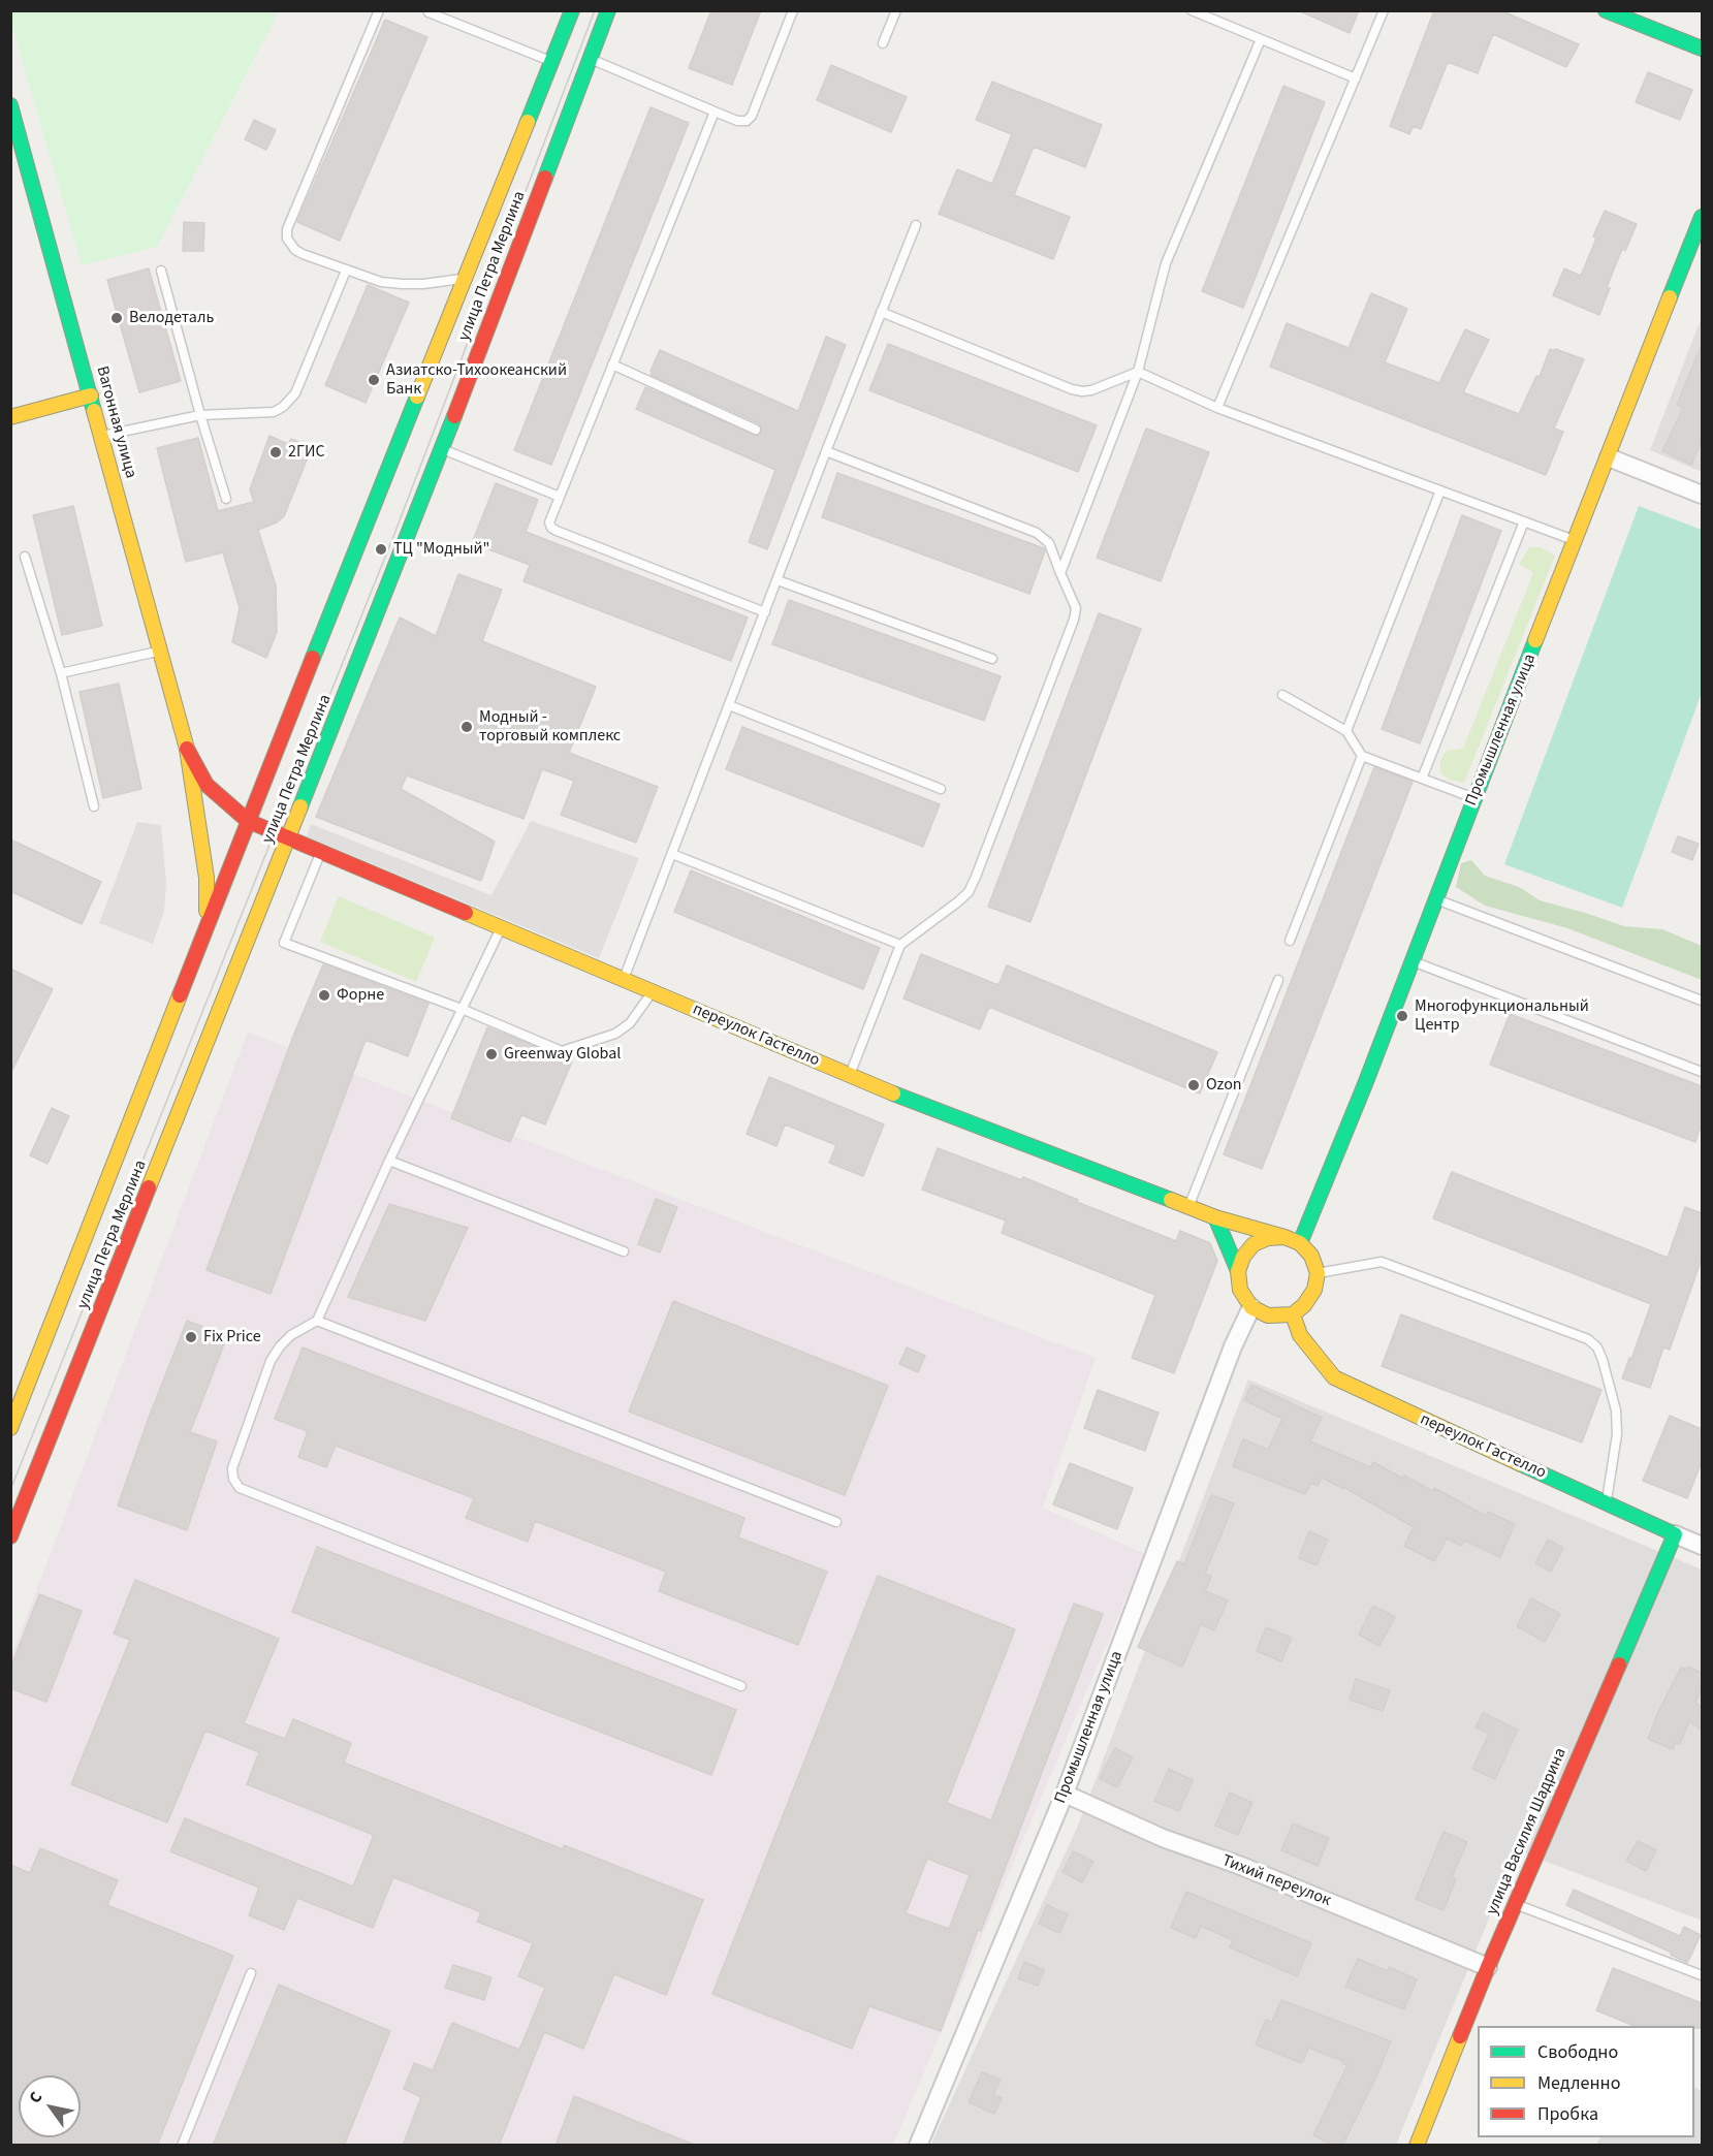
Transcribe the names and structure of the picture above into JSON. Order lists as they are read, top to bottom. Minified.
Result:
{"streets":{"main road":["улица Петра Мерлина","Вагонная улица","Промышленная улица","переулок Гастелло","улица Василия Шадрина"],"street":["Тихий переулок"]},"crossings":[["улица Петра Мерлина","Вагонная улица"],["улица Петра Мерлина","переулок Гастелло"],["Вагонная улица","переулок Гастелло"],["Промышленная улица","переулок Гастелло"],["Промышленная улица","Тихий переулок"],["переулок Гастелло","улица Василия Шадрина"],["улица Василия Шадрина","Тихий переулок"]],"places":["Велодеталь","Азиатско-Тихоокеанский Банк","2ГИС","ТЦ \"Модный\"","Модный - торговый комплекс","Форне","Многофункциональный Центр","Greenway Global","Ozon","Fix Price"],"legend":["Свободно","Медленно","Пробка"],"north":"top left"}
